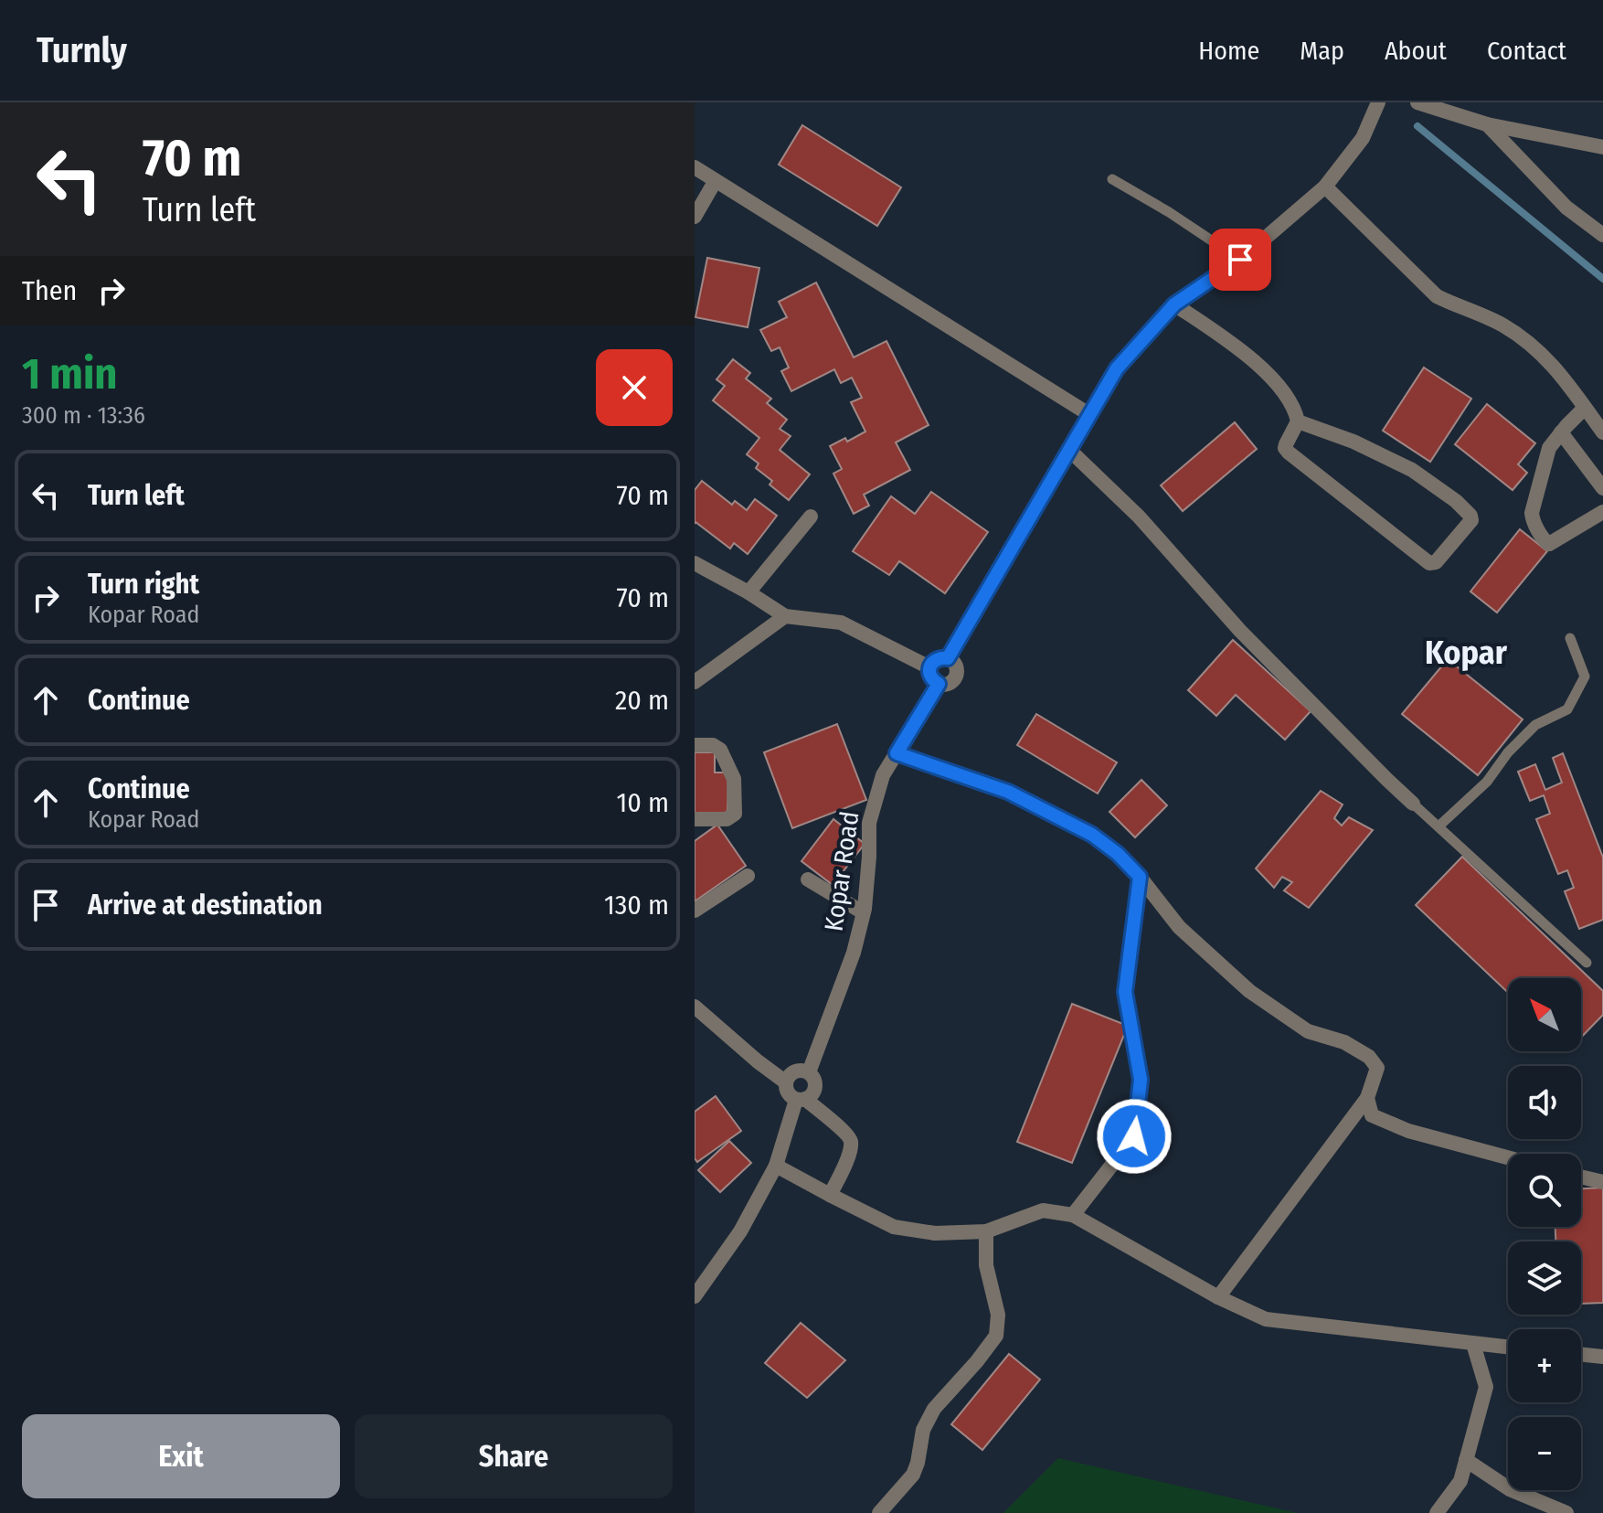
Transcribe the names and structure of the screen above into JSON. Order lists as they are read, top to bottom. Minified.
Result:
{"streets":{"street":["Kopar Road"]},"districts":["Kopar"],"north":"top left","page":{"header":"Turnly","nav":["Home","Map","About","Contact"],"turn":["70 m","Turn left"],"then":"Then","heading":["1 min","300 m · 13:36"],"list":[{"name":"Turn left","value":"70 m"},{"name":"Turn right","note":"Kopar Road","value":"70 m"},{"name":"Continue","value":"20 m"},{"name":"Continue","note":"Kopar Road","value":"10 m"},{"name":"Arrive at destination","value":"130 m"}],"map_buttons":["+","−"],"buttons":["Exit","Share"]}}
